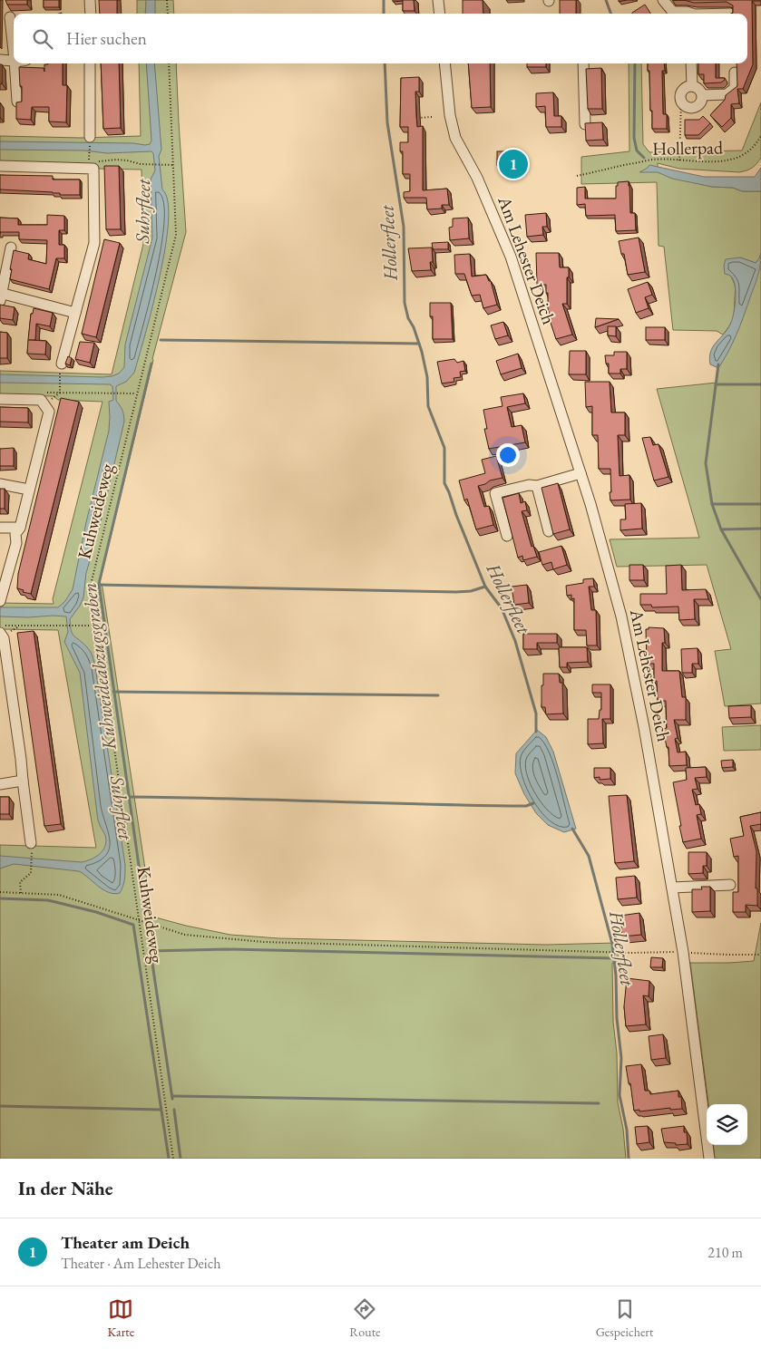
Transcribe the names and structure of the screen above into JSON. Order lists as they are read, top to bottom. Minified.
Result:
{"streets":{"street":["Am Lehester Deich"],"path":["Hollerpad","Kuhweideweg"]},"water":["Suhrfleet","Hollerfleet","Kuhweideabzugsgraben"],"page":{"search":"Hier suchen","pins":"1","heading":"In der Nähe","list":[{"mark":"1","name":"Theater am Deich","note":"Theater · Am Lehester Deich","value":"210 m"}],"nav":["Karte","Route","Gespeichert"]}}
